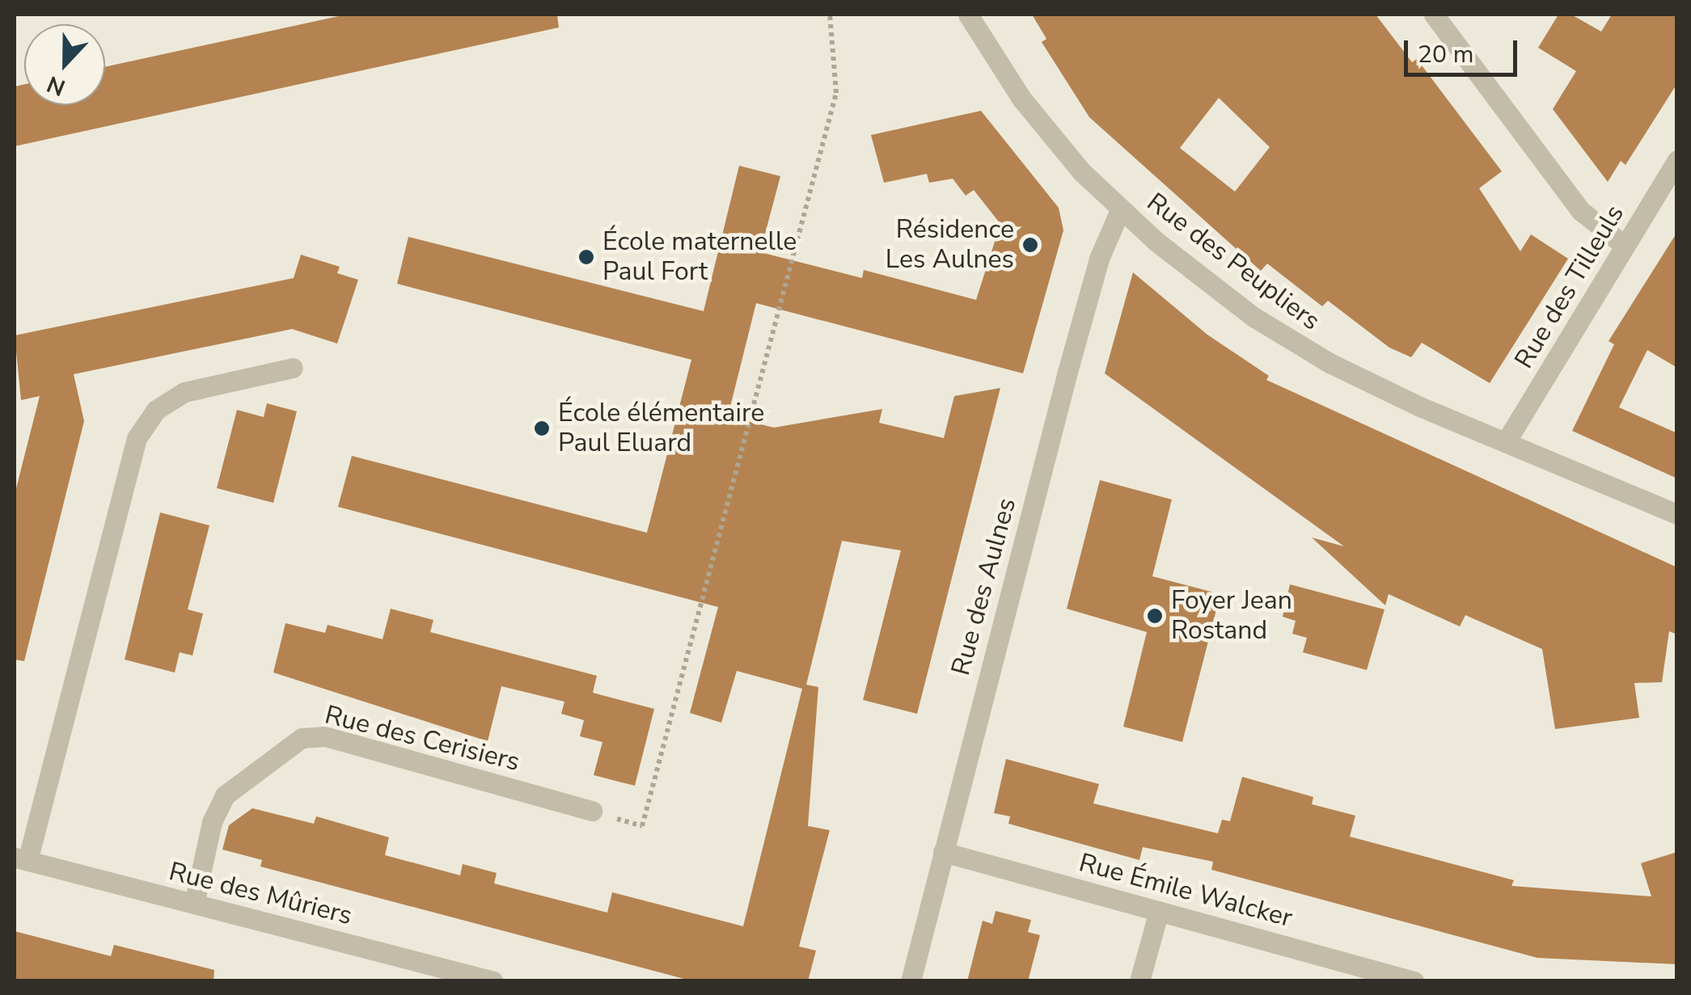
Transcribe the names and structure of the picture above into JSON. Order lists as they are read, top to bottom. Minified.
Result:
{"streets":{"street":["Rue des Peupliers","Rue des Tilleuls","Rue des Aulnes","Rue des Cerisiers","Rue Émile Walcker","Rue des Mûriers"]},"crossings":[["Rue des Peupliers","Rue des Tilleuls"],["Rue des Peupliers","Rue des Aulnes"],["Rue des Aulnes","Rue Émile Walcker"],["Rue des Cerisiers","Rue des Mûriers"]],"places":["Résidence Les Aulnes","École maternelle Paul Fort","École élémentaire Paul Eluard","Foyer Jean Rostand"],"scale_bar":"20 m","north":"bottom"}
